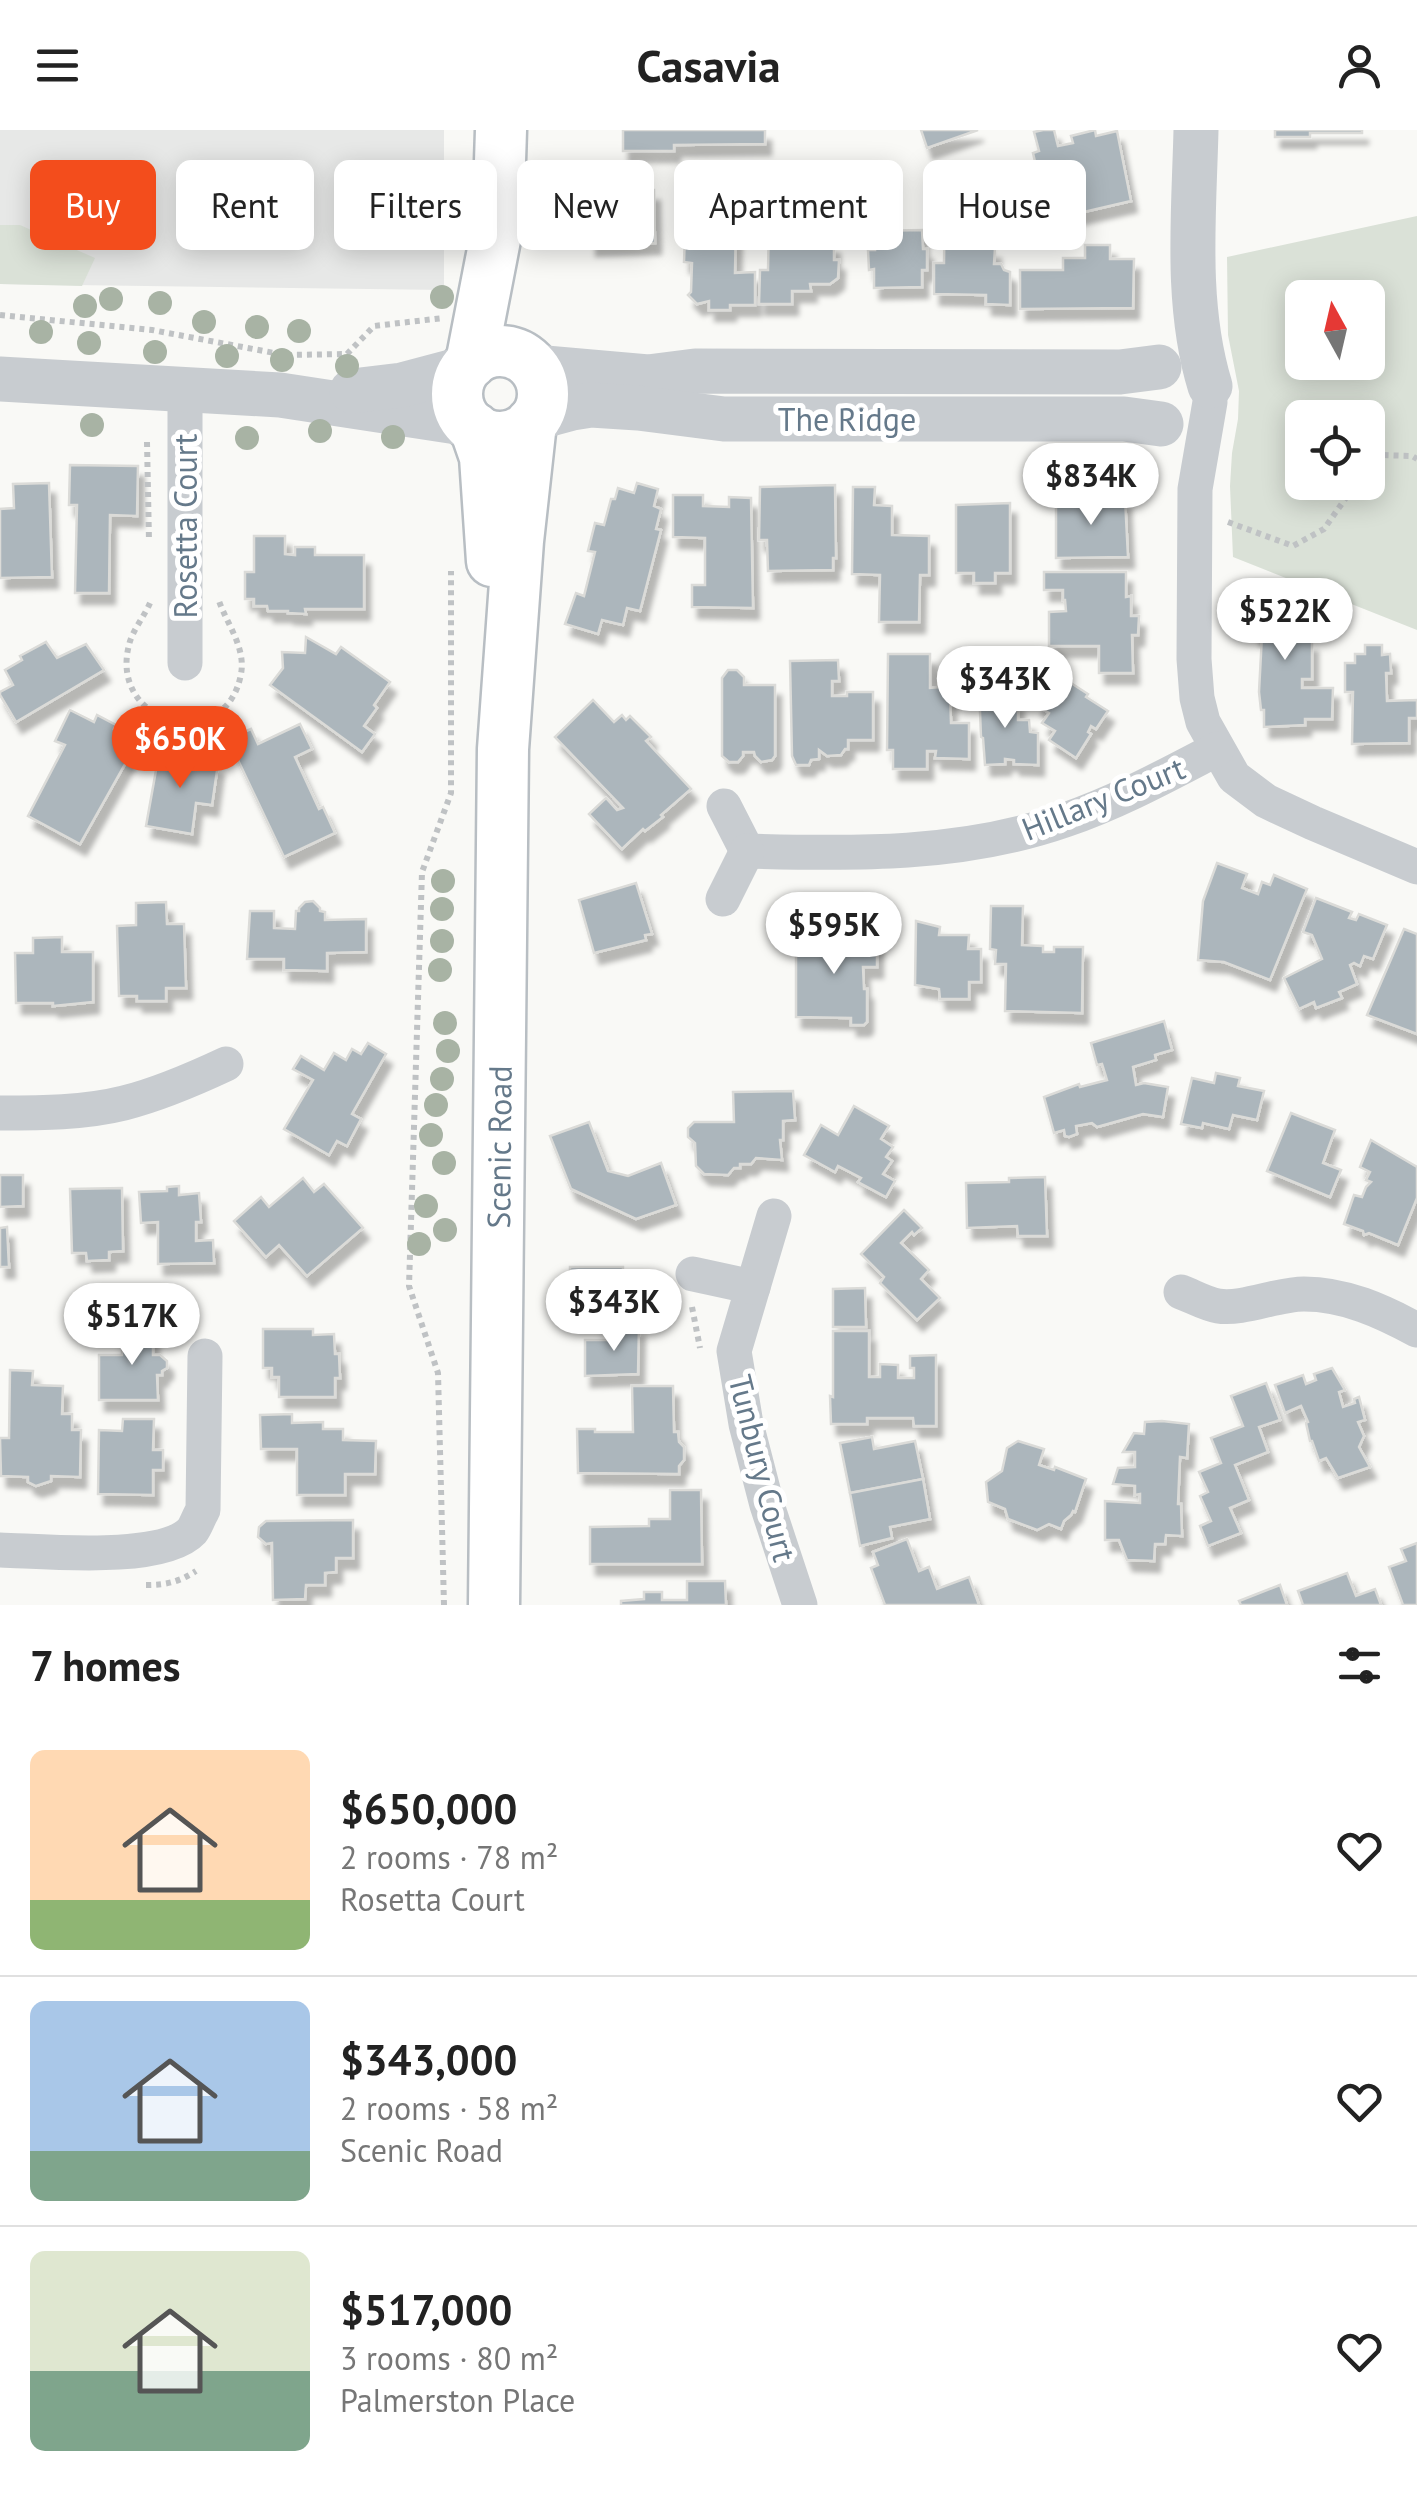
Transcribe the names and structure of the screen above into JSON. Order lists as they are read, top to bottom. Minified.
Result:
{"streets":{"main road":["Scenic Road"],"street":["The Ridge","Rosetta Court","Hillary Court","Tunbury Court"]},"crossings":[["The Ridge","Scenic Road"]],"north":"top","page":{"header":"Casavia","chip":["Buy","Rent","Filters","New","Apartment","House"],"price":["$834K","$522K","$343K","$650K","$595K","$343K","$517K"],"heading":"7 homes","list":[{"name":"$650,000","note":"2 rooms · 78 m² · Rosetta Court"},{"name":"$343,000","note":"2 rooms · 58 m² · Scenic Road"},{"name":"$517,000","note":"3 rooms · 80 m² · Palmerston Place"}]}}
